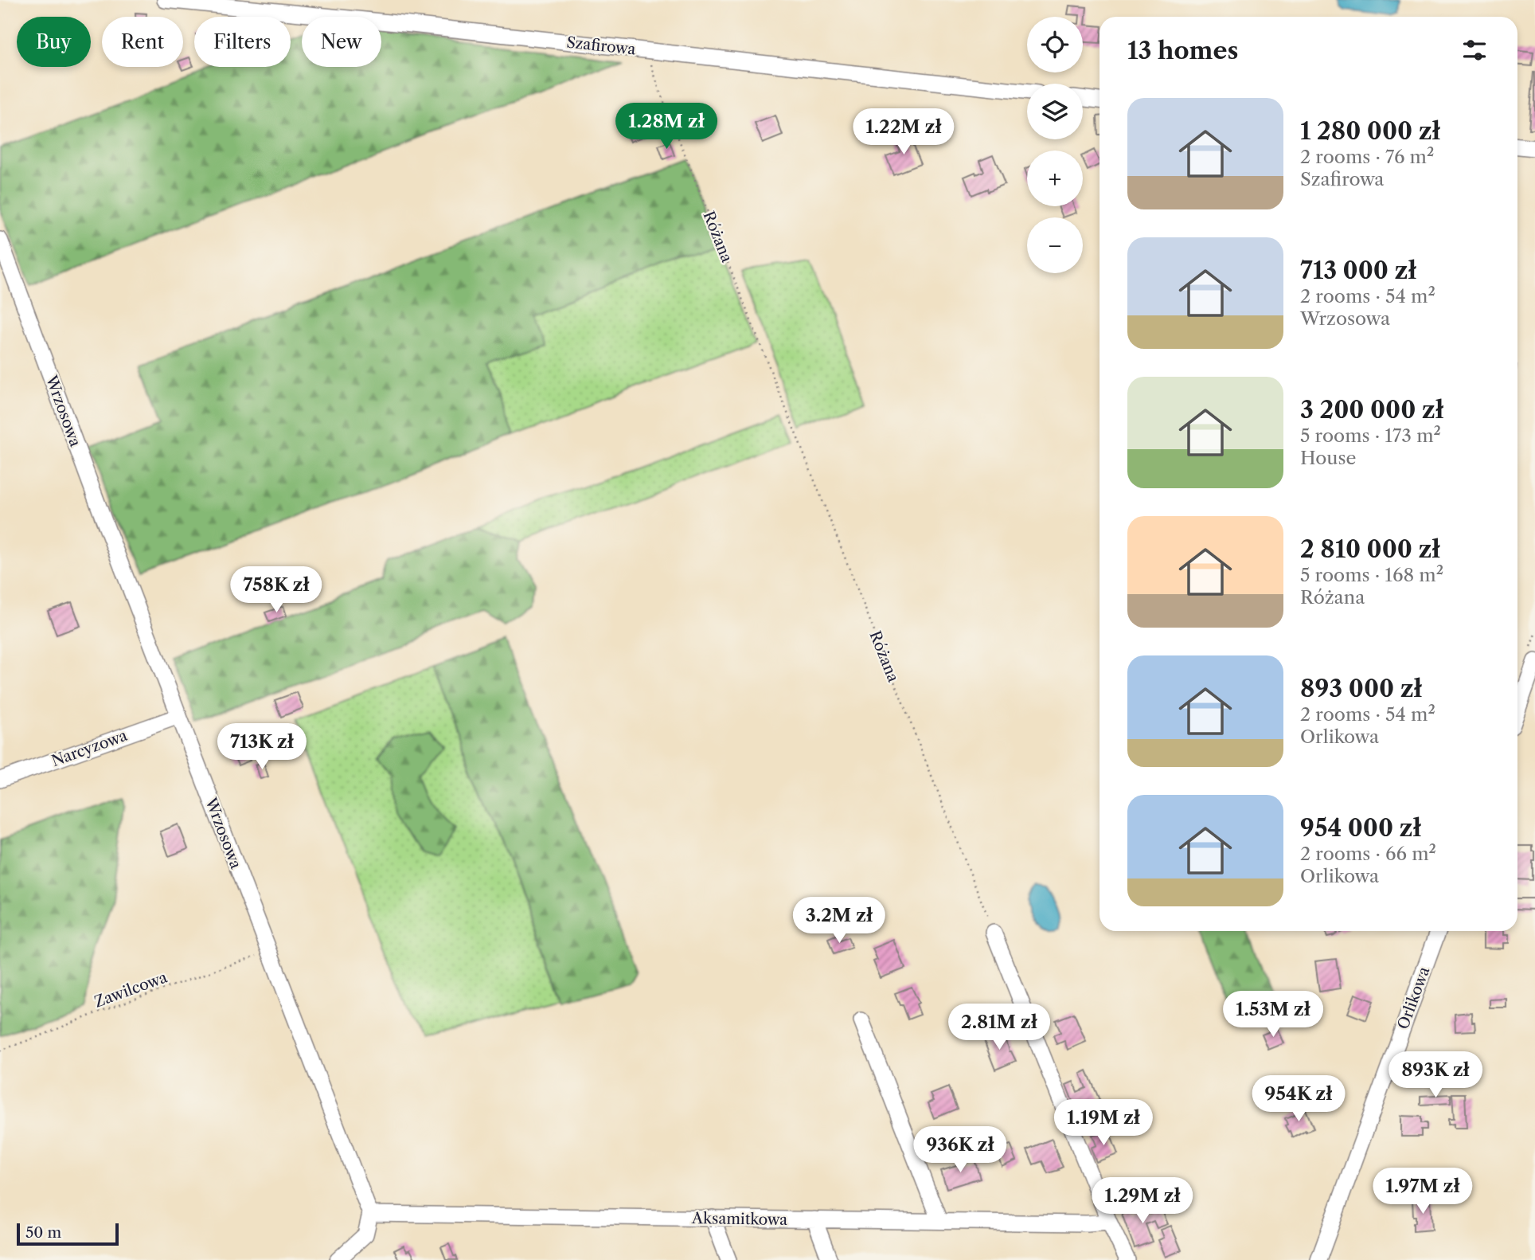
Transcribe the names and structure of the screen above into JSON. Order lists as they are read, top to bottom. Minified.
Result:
{"streets":{"street":["Szafirowa","Wrzosowa","Narcyzowa","Orlikowa","Aksamitkowa"],"path":["Różana","Zawilcowa"]},"crossings":[["Szafirowa","Różana"],["Wrzosowa","Narcyzowa"],["Wrzosowa","Zawilcowa"],["Wrzosowa","Aksamitkowa"]],"scale_bar":"50 m","page":{"map_buttons":["+","−"],"chip":["Buy","Rent","Filters","New"],"heading":"13 homes","list":[{"name":"1 280 000 zł","note":"2 rooms · 76 m² · Szafirowa"},{"name":"713 000 zł","note":"2 rooms · 54 m² · Wrzosowa"},{"name":"3 200 000 zł","note":"5 rooms · 173 m² · House"},{"name":"2 810 000 zł","note":"5 rooms · 168 m² · Różana"},{"name":"893 000 zł","note":"2 rooms · 54 m² · Orlikowa"},{"name":"954 000 zł","note":"2 rooms · 66 m² · Orlikowa"}],"price":["1.28M zł","1.22M zł","758K zł","713K zł","3.2M zł","1.53M zł","2.81M zł","893K zł","954K zł","1.19M zł","936K zł","1.97M zł","1.29M zł"],"scale":"50 m"}}
